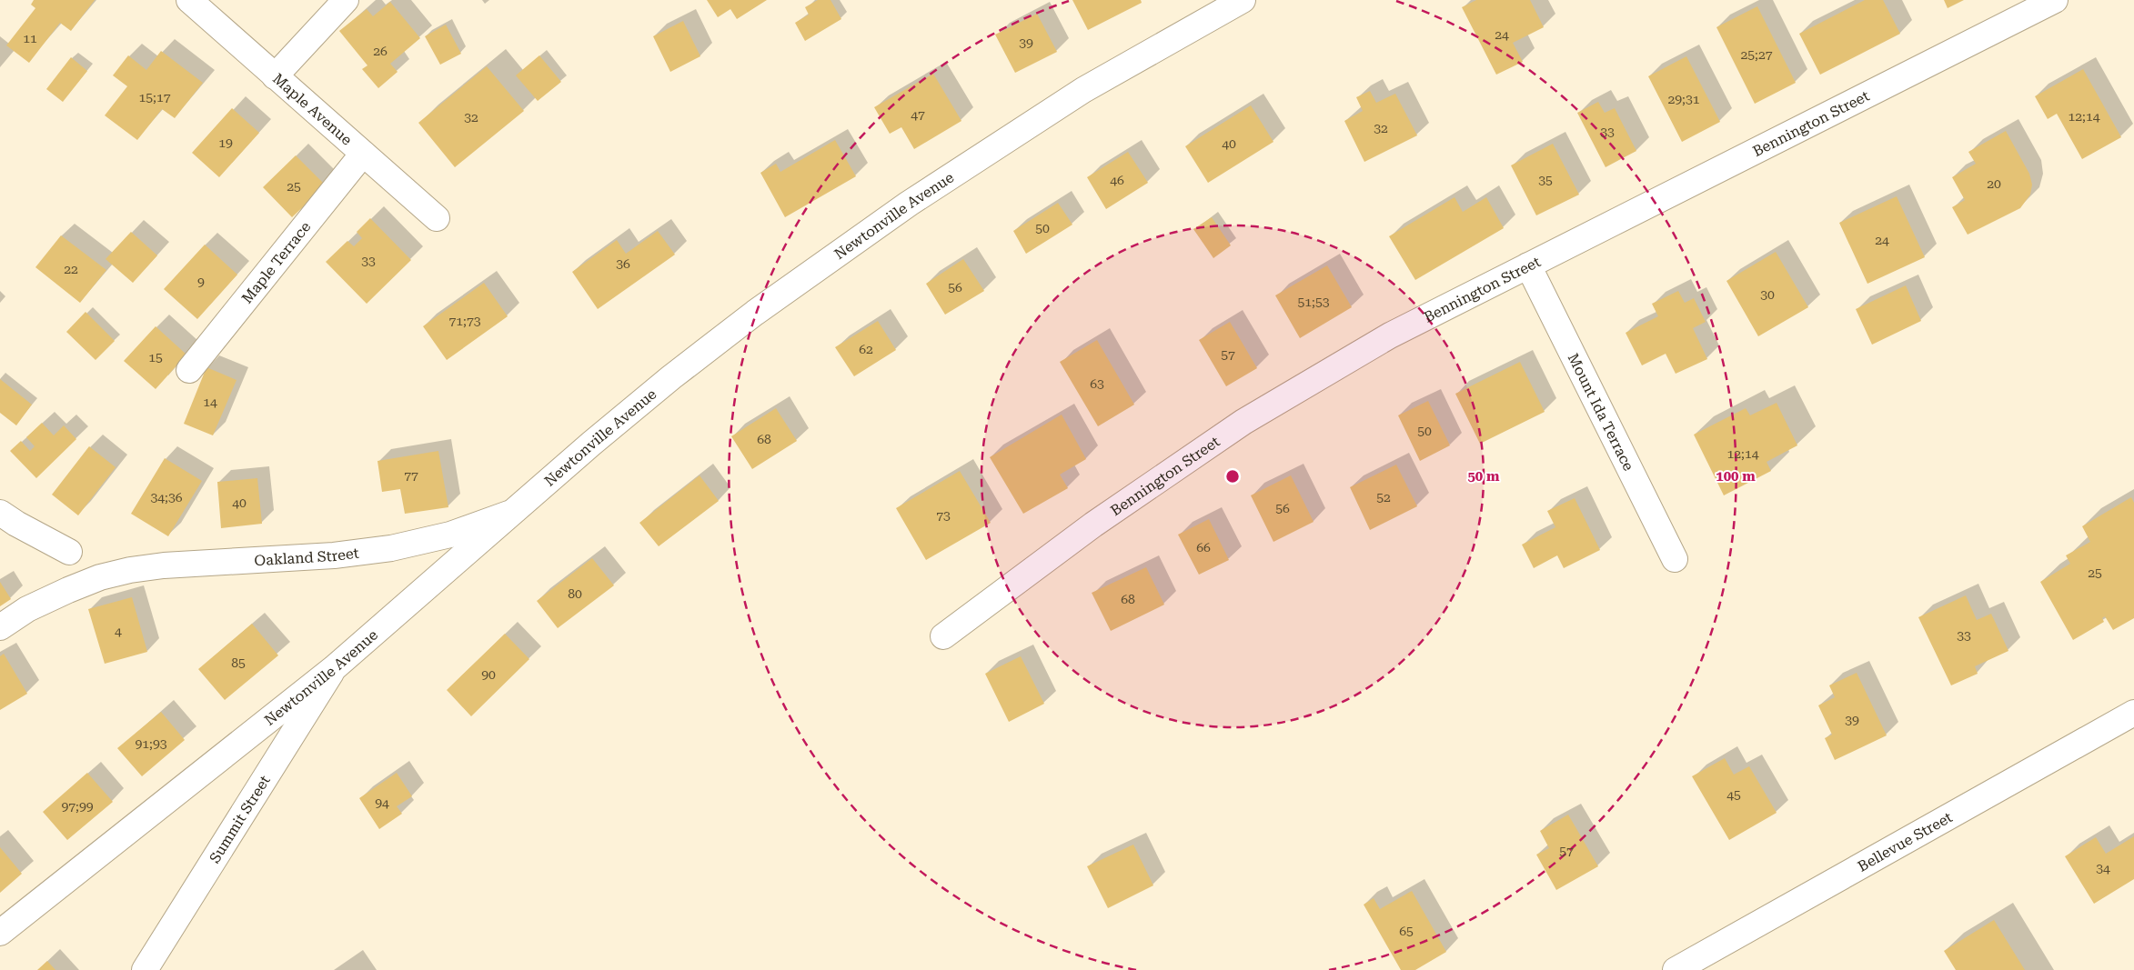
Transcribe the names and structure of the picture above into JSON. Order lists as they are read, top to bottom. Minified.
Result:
{"streets":{"street":["Maple Avenue","Bennington Street","Newtonville Avenue","Maple Terrace","Mount Ida Terrace","Oakland Street","Summit Street","Bellevue Street"]},"crossings":[["Maple Avenue","Maple Terrace"],["Bennington Street","Mount Ida Terrace"],["Newtonville Avenue","Oakland Street"],["Newtonville Avenue","Summit Street"]],"house_numbers":["24","11","39","26","25;27","15;17","29;31","47","12;14","32","32","33","19","40","46","35","20","25","50","24","33","36","22","9","56","30","51;53","71;73","62","57","15","63","14","50","68","12;14","77","34;36","52","40","56","73","66","25","80","68","4","33","85","90","39","91;93","45","94","97;99","57","34","65"],"rings":["50 m","100 m"]}
